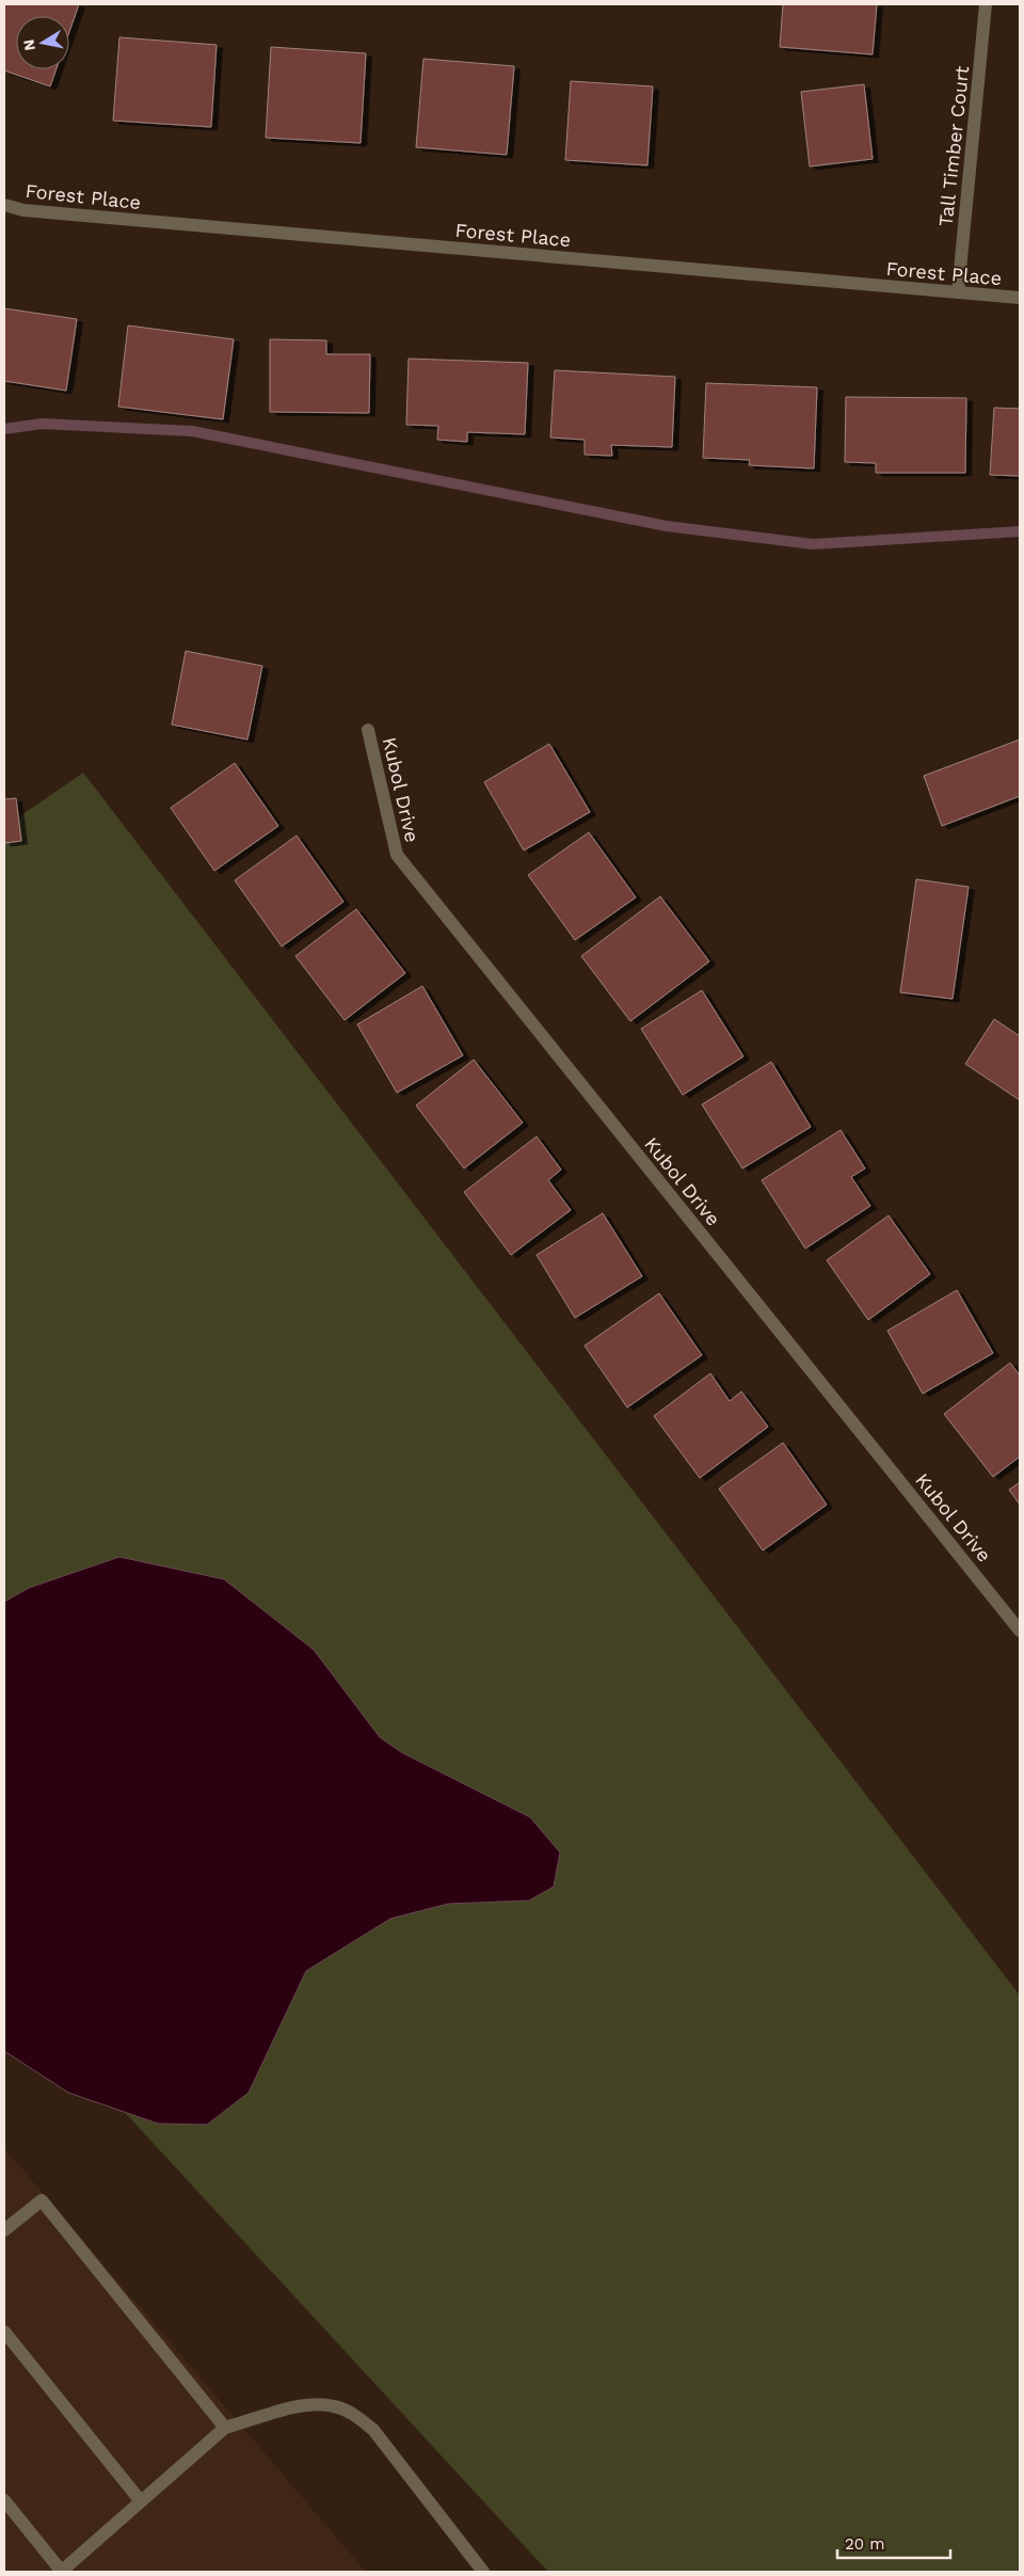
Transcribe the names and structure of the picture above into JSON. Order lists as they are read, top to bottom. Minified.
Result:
{"streets":{"street":["Tall Timber Court","Forest Place","Kubol Drive"]},"crossings":[["Tall Timber Court","Forest Place"]],"scale_bar":"20 m","north":"left"}
